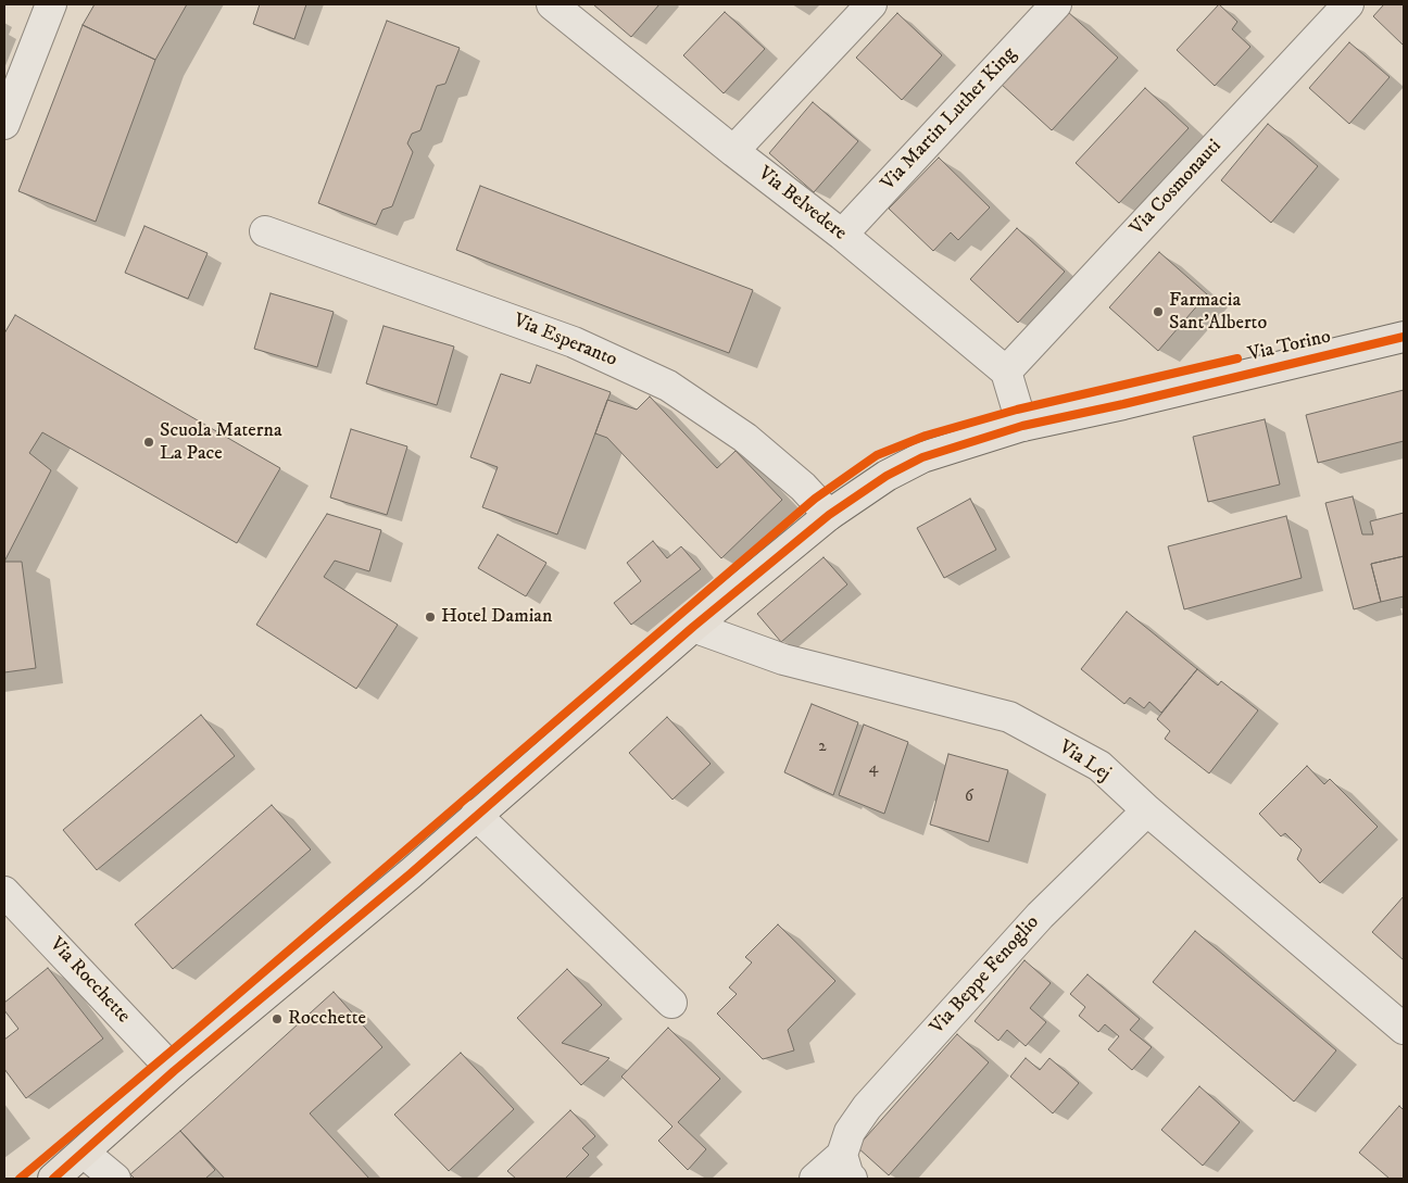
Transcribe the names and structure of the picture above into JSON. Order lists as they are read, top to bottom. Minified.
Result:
{"streets":{"main road":["Via Torino"],"street":["Via Martin Luther King","Via Cosmonauti","Via Belvedere","Via Esperanto","Via Lej","Via Beppe Fenoglio","Via Rocchette"]},"crossings":[["Via Martin Luther King","Via Belvedere"],["Via Cosmonauti","Via Belvedere"],["Via Esperanto","Via Torino"],["Via Torino","Via Lej"],["Via Torino","Via Rocchette"],["Via Lej","Via Beppe Fenoglio"]],"places":["Farmacia Sant'Alberto","Scuola Materna La Pace","Hotel Damian","Rocchette"],"house_numbers":["2","4","6"]}
